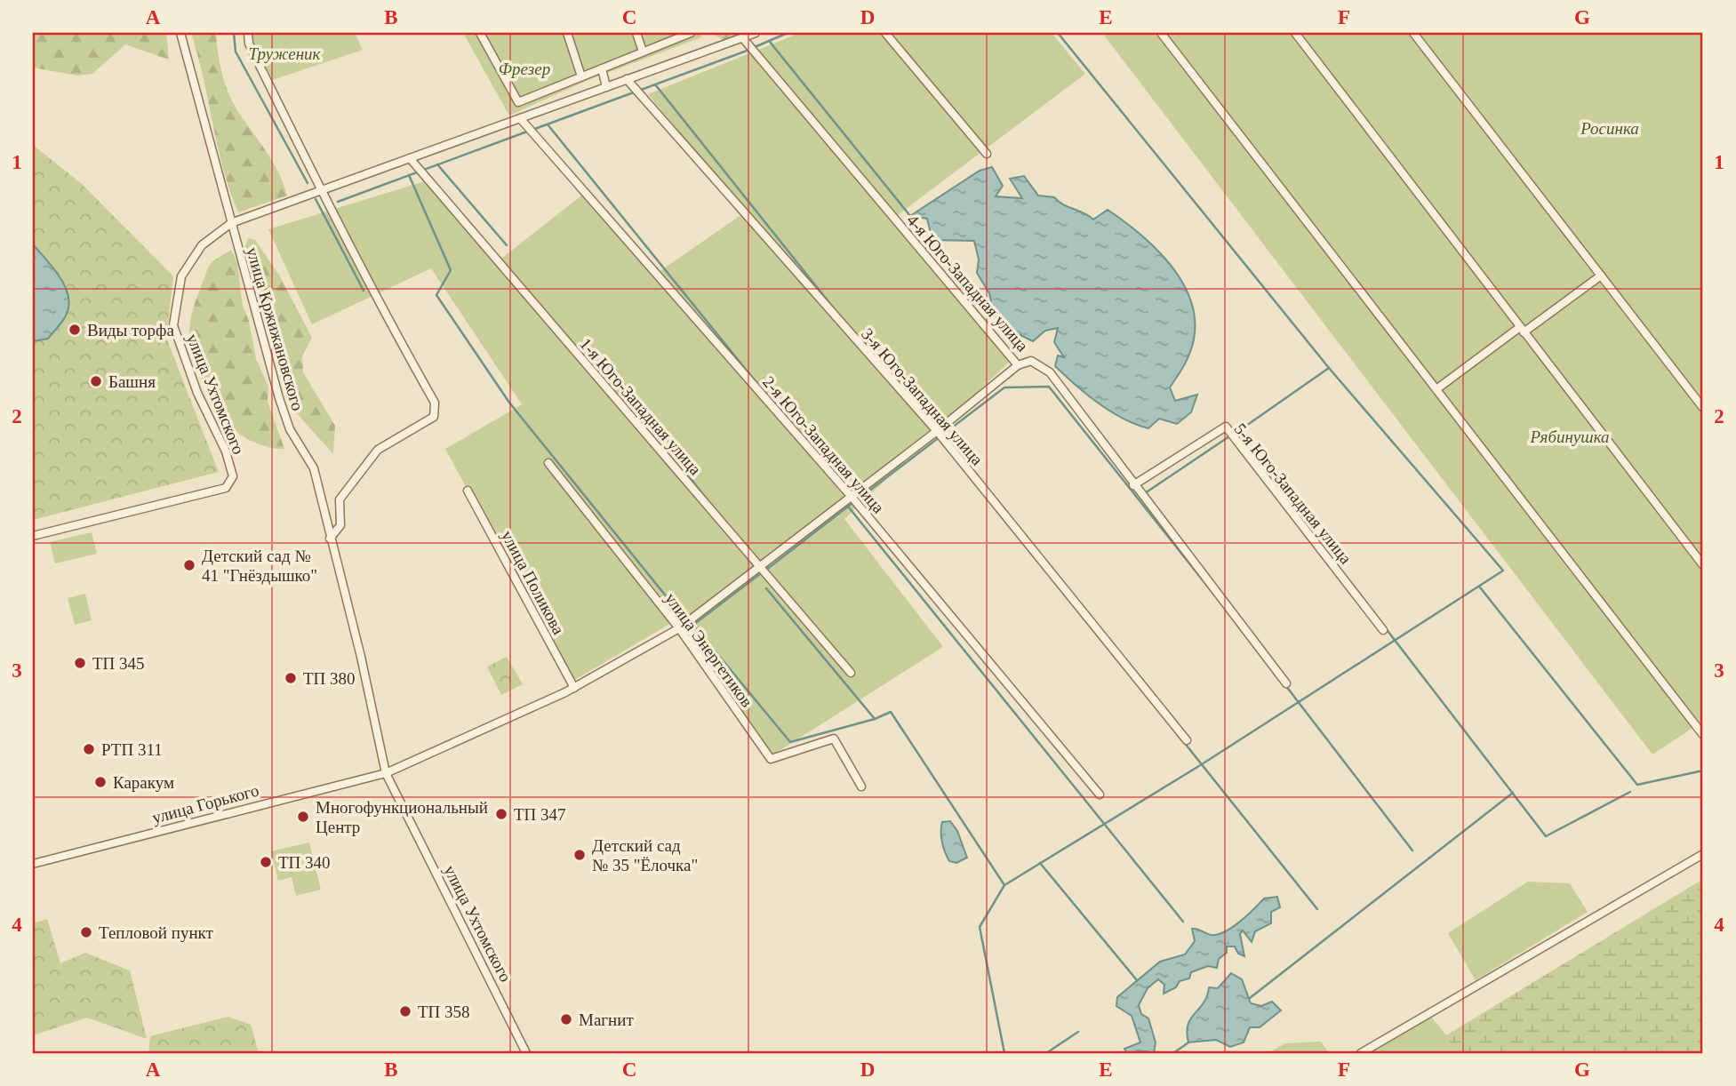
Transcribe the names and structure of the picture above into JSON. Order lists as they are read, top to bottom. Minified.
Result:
{"streets":{"street":["4-я Юго-Западная улица","улица Кржижановского","улица Ухтомского","3-я Юго-Западная улица","1-я Юго-Западная улица","2-я Юго-Западная улица","5-я Юго-Западная улица","улица Поликова","улица Энергетиков","улица Горького"]},"crossings":[["4-я Юго-Западная улица","улица Ухтомского"],["4-я Юго-Западная улица","5-я Юго-Западная улица"],["4-я Юго-Западная улица","улица Горького"],["улица Кржижановского","улица Ухтомского"],["улица Кржижановского","улица Горького"],["улица Ухтомского","3-я Юго-Западная улица"],["улица Ухтомского","1-я Юго-Западная улица"],["улица Ухтомского","2-я Юго-Западная улица"],["улица Ухтомского","улица Горького"],["3-я Юго-Западная улица","улица Горького"],["1-я Юго-Западная улица","улица Горького"],["2-я Юго-Западная улица","улица Горького"],["улица Поликова","улица Горького"],["улица Энергетиков","улица Горького"]],"parks":["Труженик","Фрезер","Росинка","Рябинушка"],"places":["Виды торфа","Башня","Детский сад № 41 \"Гнёздышко\"","ТП 345","ТП 380","РТП 311","Каракум","ТП 347","Многофункциональный Центр","Детский сад № 35 \"Ёлочка\"","ТП 340","Тепловой пункт","ТП 358","Магнит"],"grid":{"columns":["A","B","C","D","E","F","G"],"rows":["1","2","3","4"]}}
